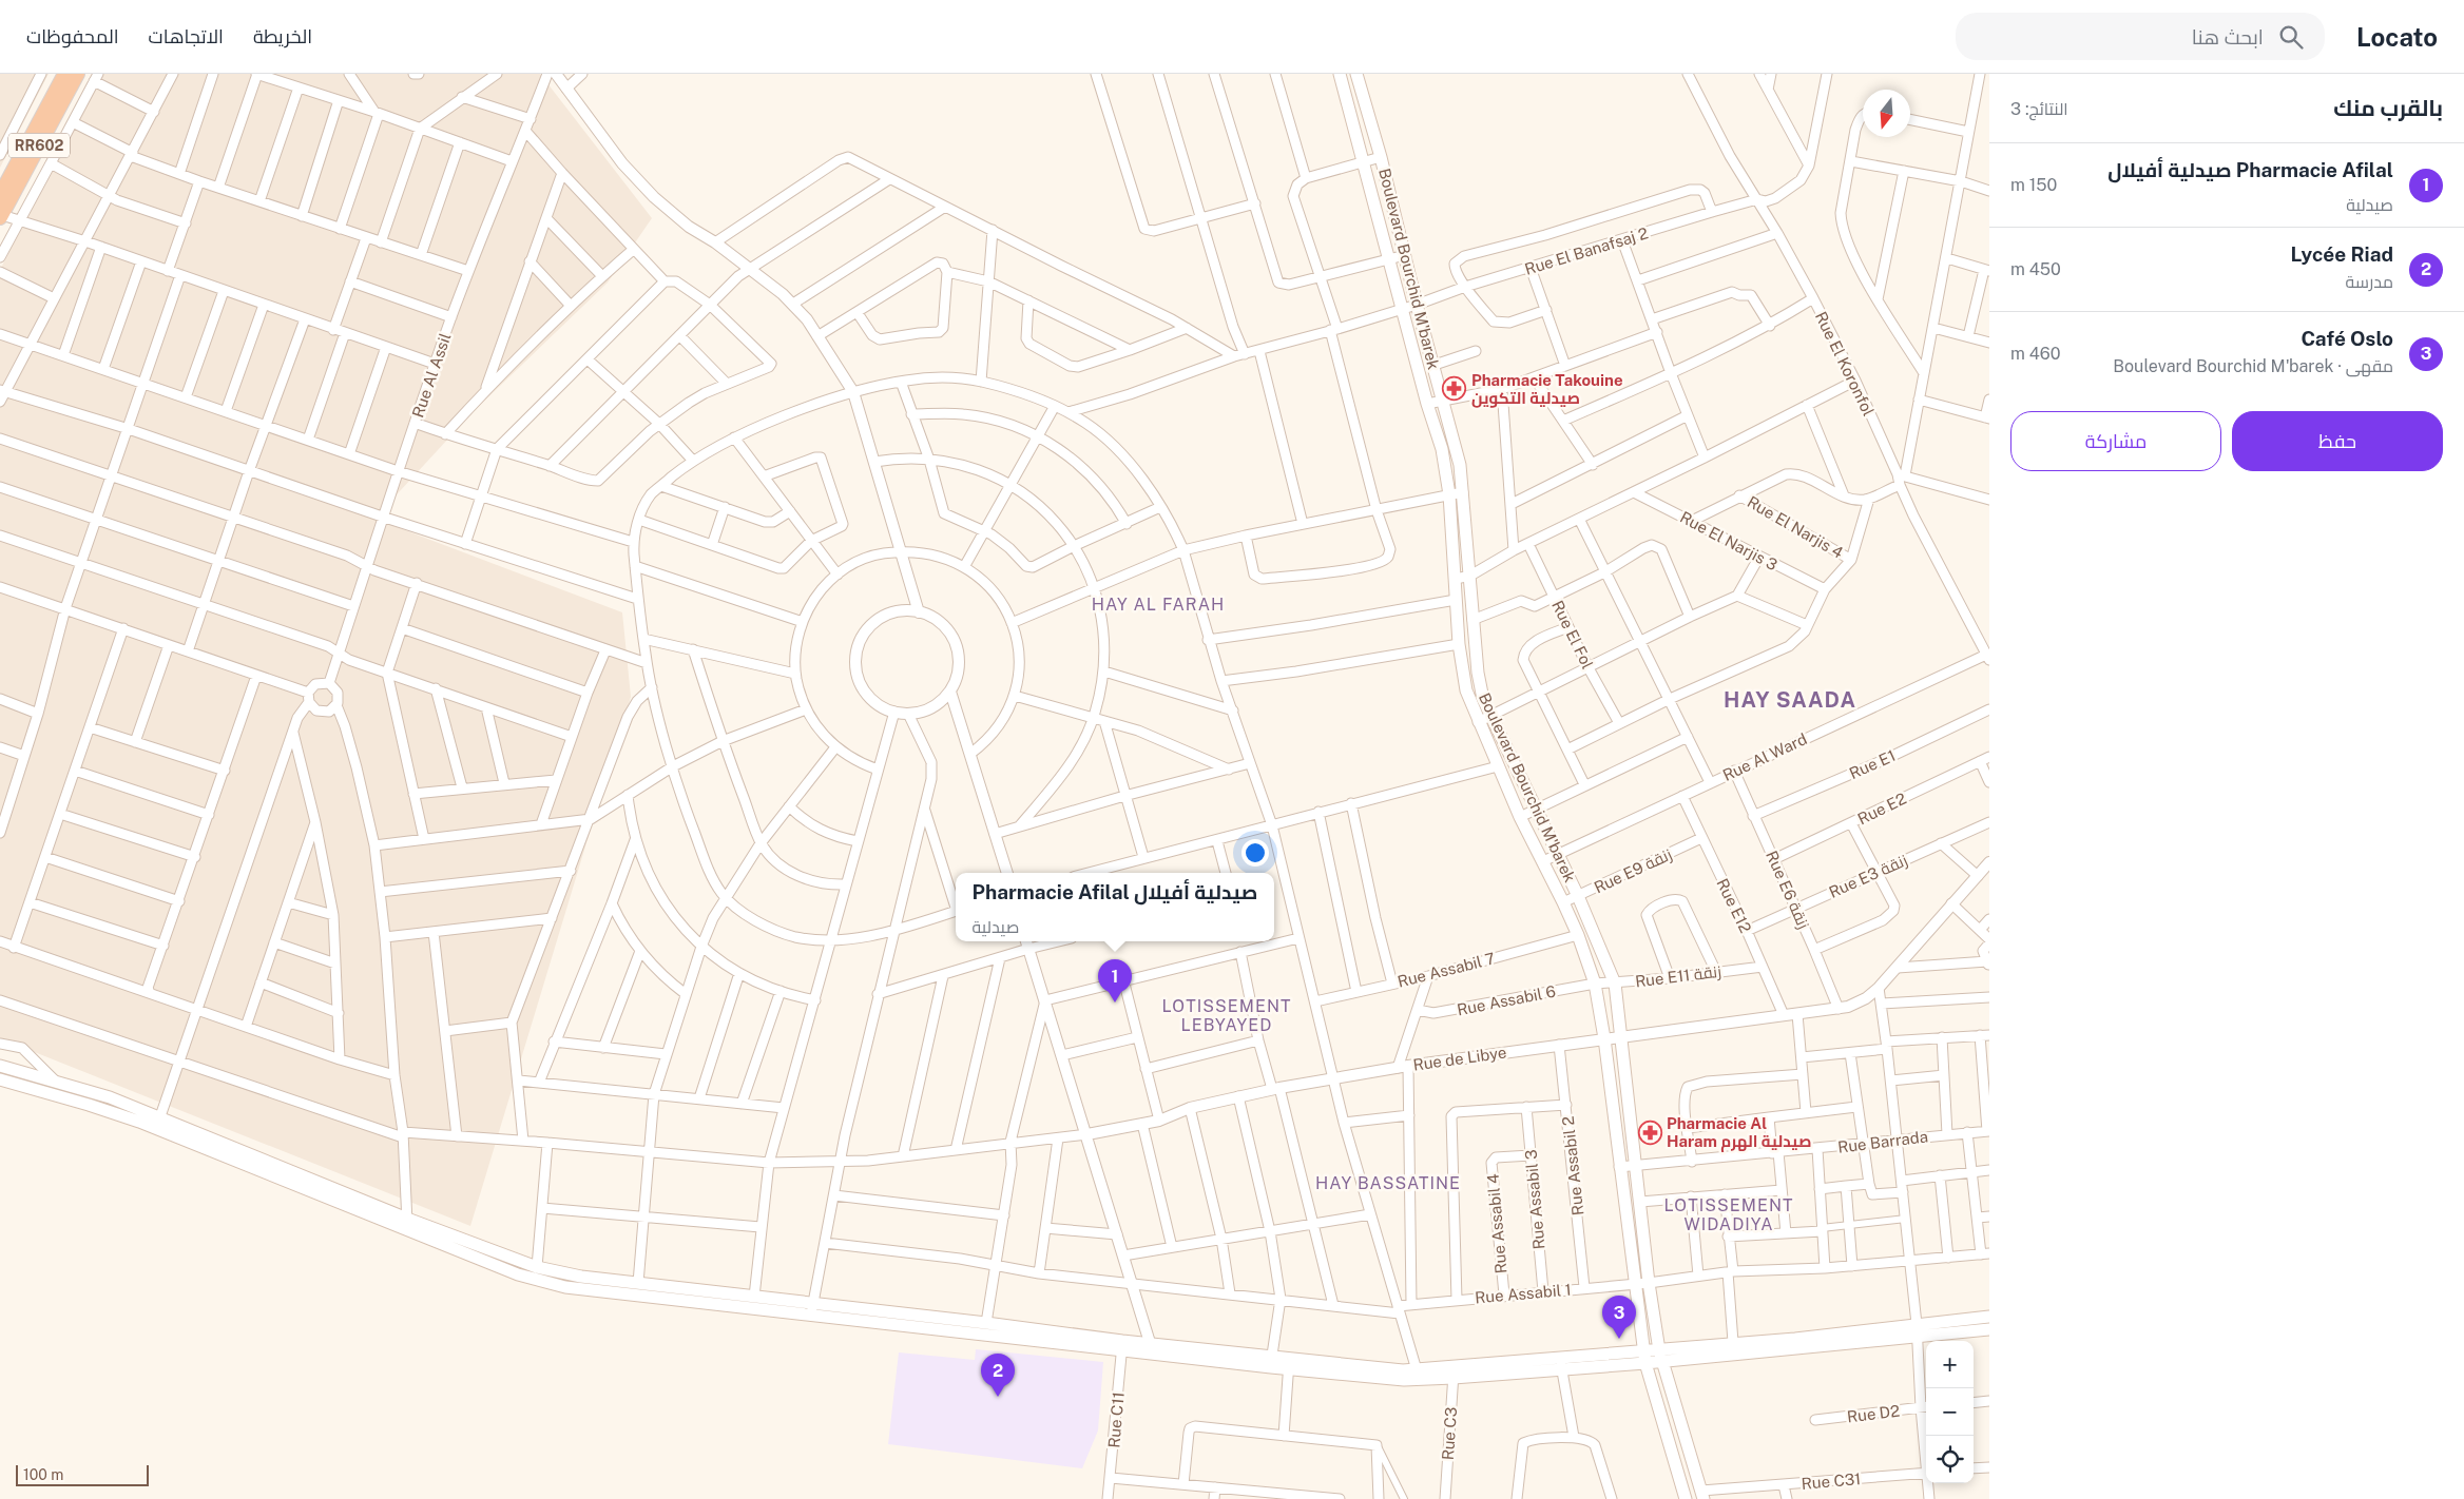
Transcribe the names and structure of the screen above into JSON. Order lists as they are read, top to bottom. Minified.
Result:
{"streets":{"highway":["RR602"],"main road":["Boulevard Bourchid M'barek"],"street":["Rue El Banafsaj 2","Rue El Koronfol","Rue Al Assil","Rue El Narjis 4","Rue El Narjis 3","Rue El Fol","Rue Al Ward","Rue E1","Rue E2","Rue E9 زنقة","Rue E3 زنقة","Rue E6 زنقة","Rue E12","Rue Assabil 7","Rue E11 زنقة","Rue Assabil 6","Rue de Libye","Rue Barrada","Rue Assabil 2","Rue Assabil 3","Rue Assabil 4","Rue Assabil 1","Rue D2","Rue C11","Rue C3","Rue C31"]},"crossings":[["Rue El Banafsaj 2","Boulevard Bourchid M'barek"],["Rue El Banafsaj 2","Rue El Koronfol"],["Boulevard Bourchid M'barek","Rue Al Ward"],["Boulevard Bourchid M'barek","Rue E9 زنقة"],["Boulevard Bourchid M'barek","Rue Assabil 7"],["Boulevard Bourchid M'barek","Rue E11 زنقة"],["Boulevard Bourchid M'barek","Rue Assabil 6"],["Boulevard Bourchid M'barek","Rue de Libye"],["Boulevard Bourchid M'barek","Rue Barrada"],["Boulevard Bourchid M'barek","Rue Assabil 1"],["Boulevard Bourchid M'barek","Rue C31"],["Rue El Koronfol","Rue Al Ward"],["Rue El Narjis 4","Rue El Narjis 3"],["Rue Al Ward","Rue E6 زنقة"],["Rue Al Ward","Rue E12"],["Rue E1","Rue E6 زنقة"],["Rue E2","Rue E6 زنقة"],["Rue E9 زنقة","Rue E12"],["Rue E3 زنقة","Rue E6 زنقة"],["Rue E3 زنقة","Rue E12"],["Rue E6 زنقة","Rue de Libye"],["Rue E12","Rue E11 زنقة"],["Rue E12","Rue de Libye"],["Rue E11 زنقة","Rue Assabil 6"],["Rue de Libye","Rue Assabil 2"],["Rue Assabil 2","Rue Assabil 1"],["Rue Assabil 3","Rue Assabil 4"],["Rue Assabil 3","Rue Assabil 1"],["Rue Assabil 4","Rue Assabil 1"]],"districts":["HAY AL FARAH","HAY SAADA","LOTISSEMENT LEBYAYED","HAY BASSATINE","LOTISSEMENT WIDADIYA"],"places":{"pharmacy":["Pharmacie Takouine صيدلية التكوين","Pharmacie Al Haram صيدلية الهرم"]},"scale_bar":"100 m","north":"bottom","page":{"header":"Locato","search":"ابحث هنا","nav":["الخريطة","الاتجاهات","المحفوظات"],"heading":["بالقرب منك","النتائج: 3"],"list":[{"mark":"1","name":"Pharmacie Afilal صيدلية أفيلال","note":"صيدلية","value":"150 m"},{"mark":"2","name":"Lycée Riad","note":"مدرسة","value":"450 m"},{"mark":"3","name":"Café Oslo","note":"مقهى · Boulevard Bourchid M'barek","value":"460 m"}],"buttons":["حفظ","مشاركة"],"popup":["Pharmacie Afilal صيدلية أفيلال","صيدلية"],"pins":["1","3","2"],"map_buttons":["+","−"],"scale":"100 m"}}
